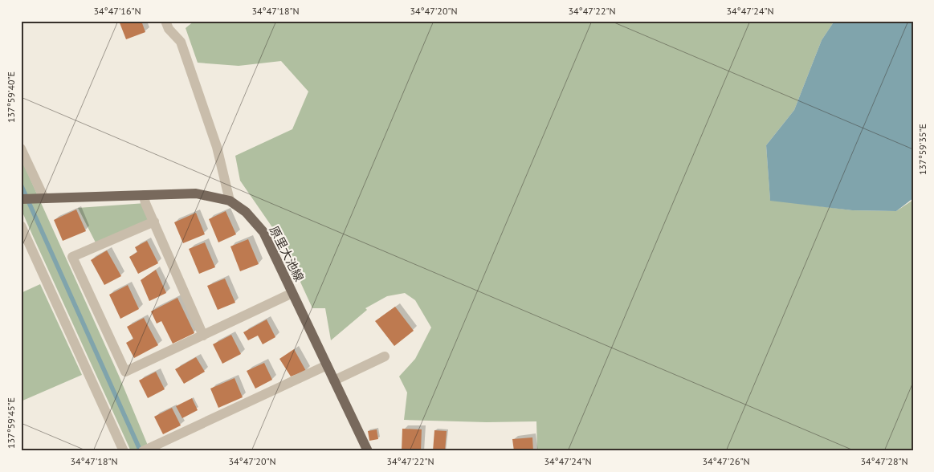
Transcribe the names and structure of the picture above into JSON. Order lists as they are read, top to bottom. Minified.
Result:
{"streets":{"main road":["原里大池線"]},"coordinates":["34°47'16\"N","34°47'18\"N","34°47'20\"N","34°47'22\"N","34°47'24\"N","137°59'40\"E","137°59'35\"E","137°59'45\"E","34°47'26\"N","34°47'28\"N"]}
